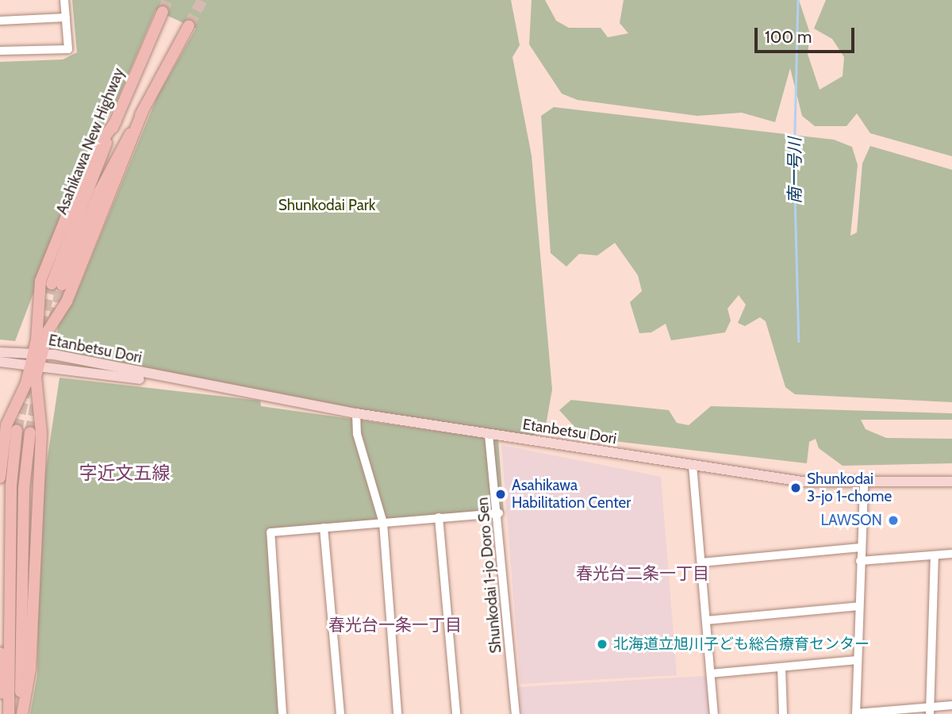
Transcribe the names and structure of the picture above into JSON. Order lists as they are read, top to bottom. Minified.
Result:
{"streets":{"highway":["Asahikawa New Highway"],"main road":["Etanbetsu Dori"],"street":["Shunkodai 1-jo Doro Sen"]},"crossings":[["Etanbetsu Dori","Shunkodai 1-jo Doro Sen"]],"districts":["字近文五線","春光台二条一丁目","春光台一条一丁目"],"water":["南一号川"],"parks":["Shunkodai Park"],"places":["Shunkodai 3-jo 1-chome","Asahikawa Habilitation Center","LAWSON","北海道立旭川子ども総合療育センター"],"scale_bar":"100 m"}
